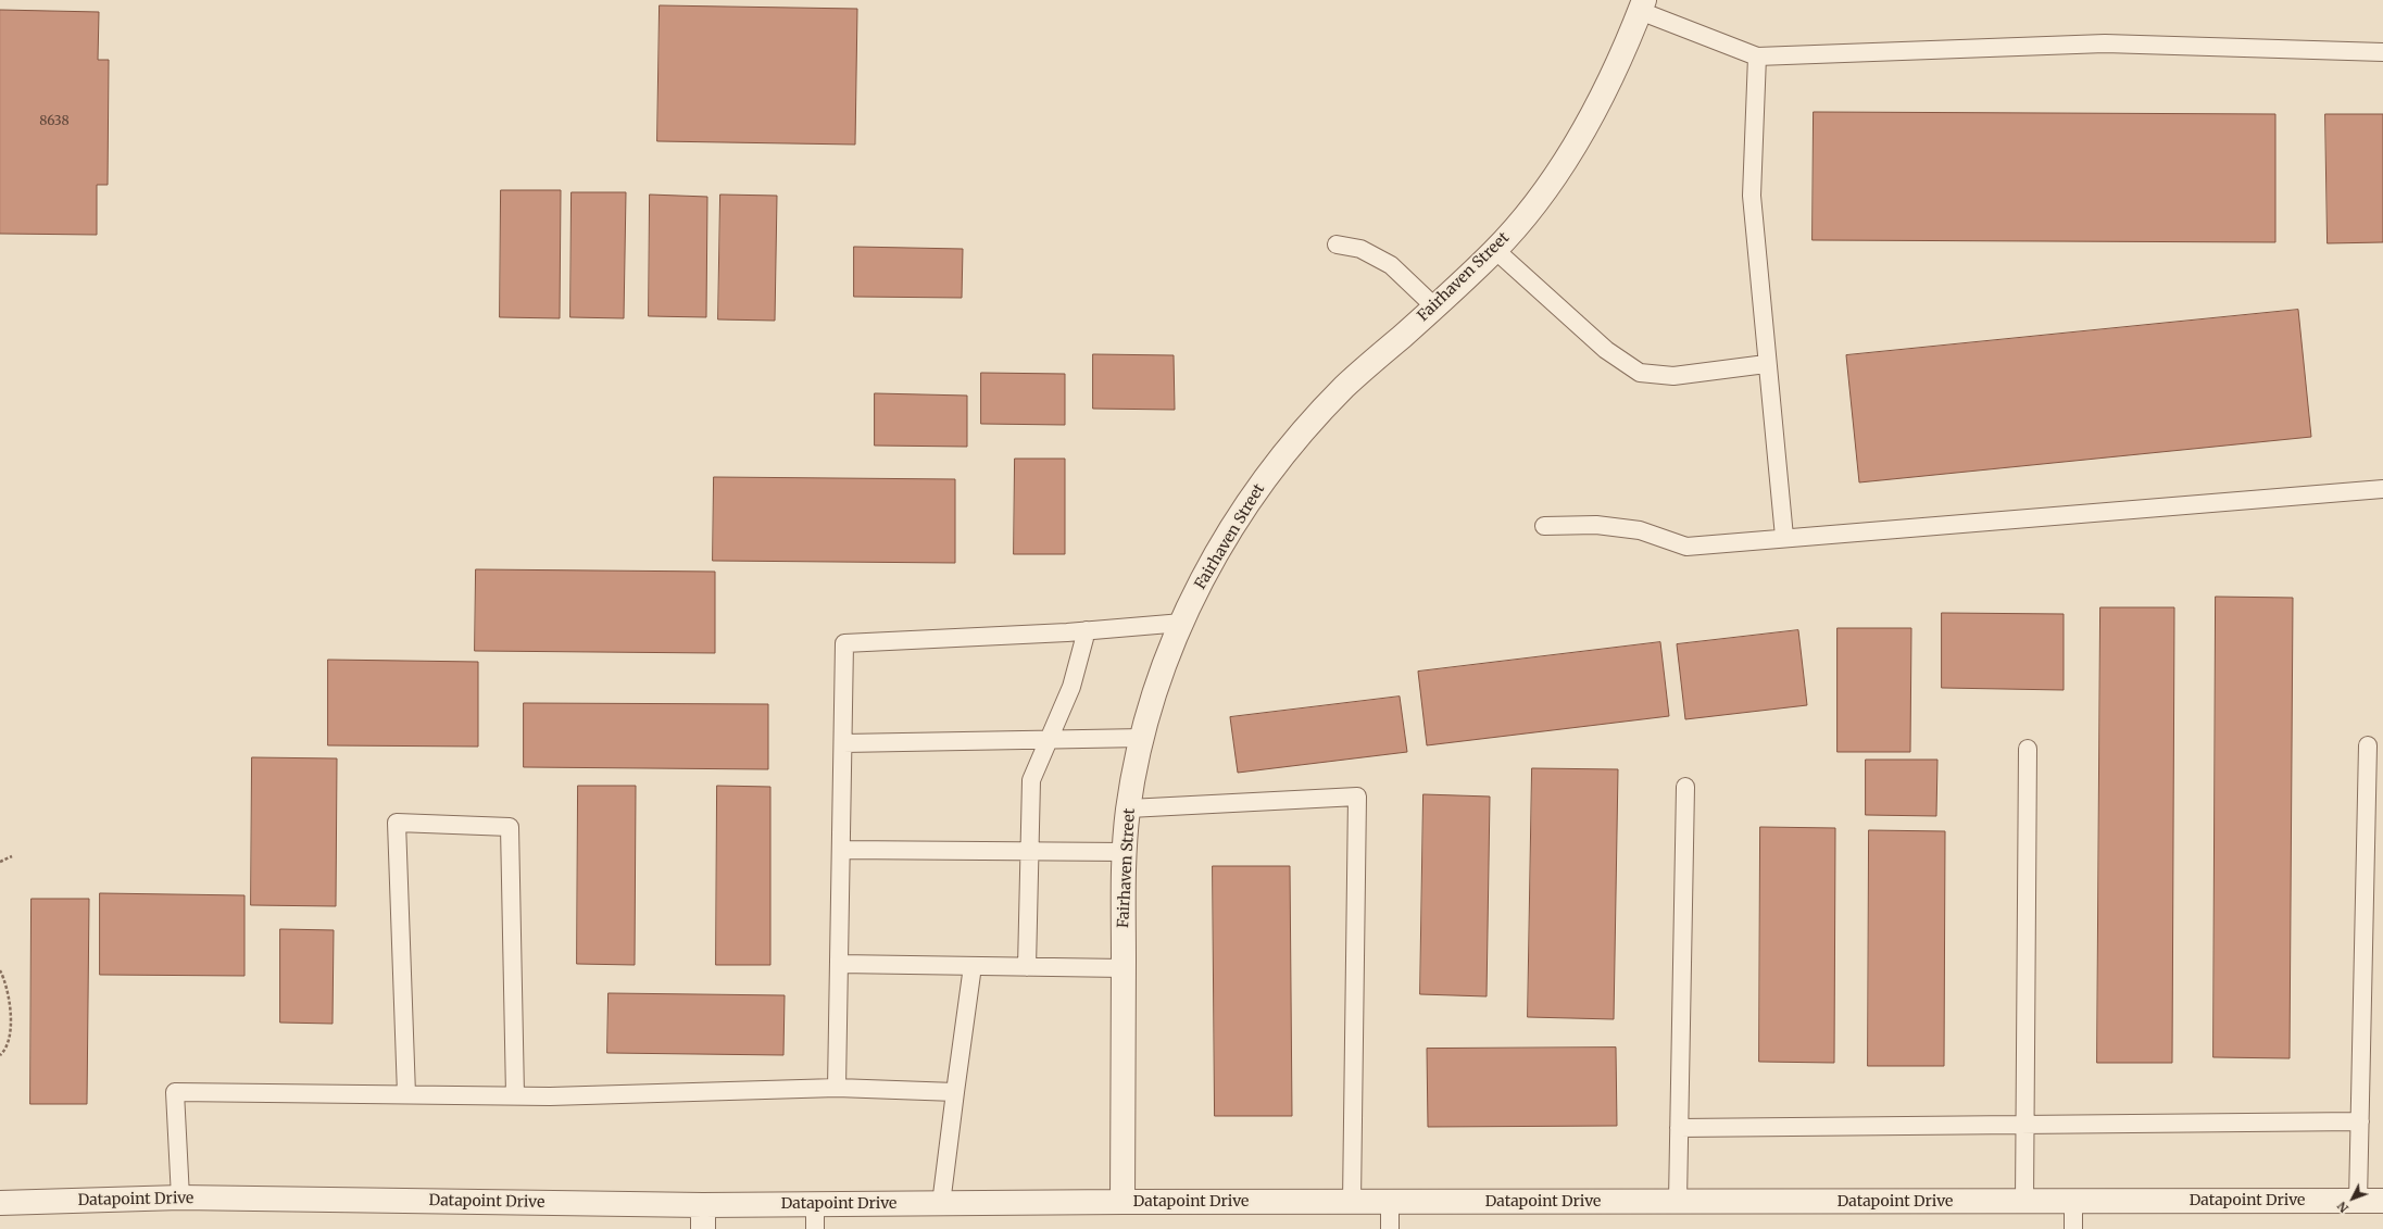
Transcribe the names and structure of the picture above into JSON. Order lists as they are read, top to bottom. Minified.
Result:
{"streets":{"street":["Fairhaven Street","Datapoint Drive"]},"crossings":[["Fairhaven Street","Datapoint Drive"]],"house_numbers":["8638"],"north":"bottom left"}
